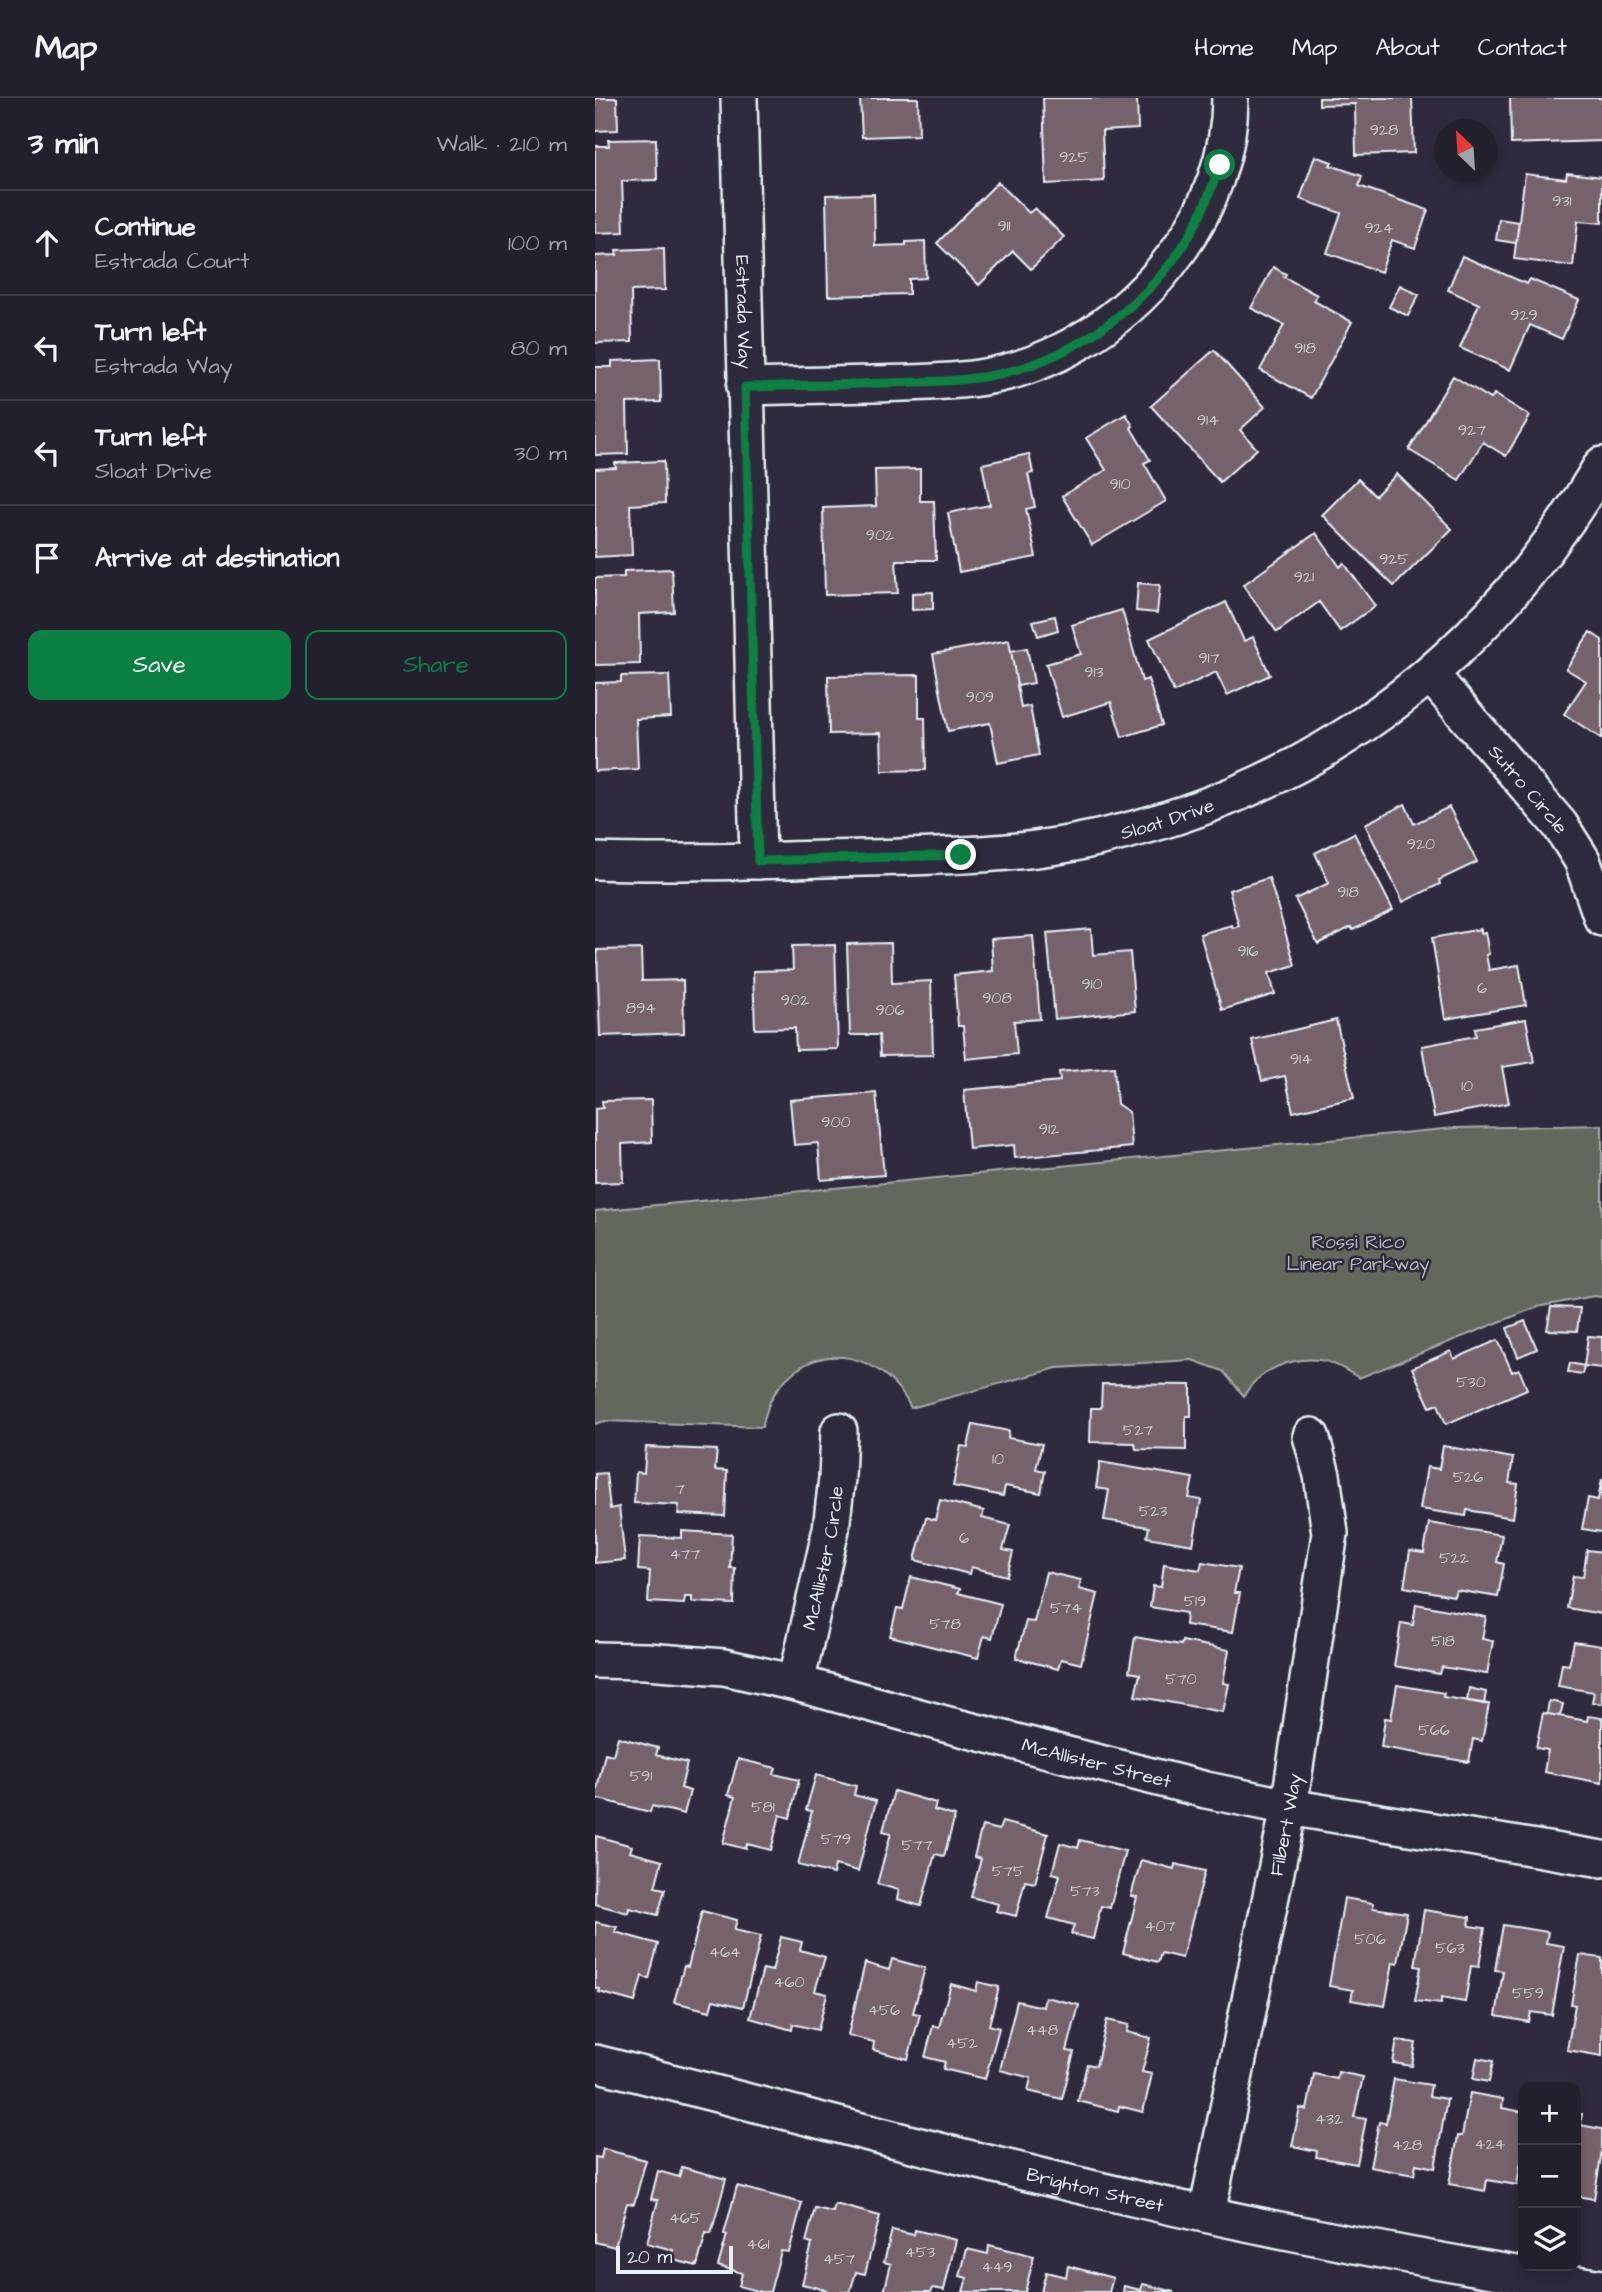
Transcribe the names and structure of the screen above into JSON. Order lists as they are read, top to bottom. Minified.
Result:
{"streets":{"street":["Estrada Way","Sutro Circle","Sloat Drive","McAllister Circle","McAllister Street","Filbert Way","Brighton Street"]},"crossings":[["Estrada Way","Sloat Drive"],["Sutro Circle","Sloat Drive"],["McAllister Circle","McAllister Street"],["McAllister Street","Filbert Way"],["Filbert Way","Brighton Street"]],"parks":["Rossi Rico Linear Parkway"],"house_numbers":["928","925","931","911","924","929","918","914","927","910","902","925","921","917","913","909","920","918","916","910","6","908","902","894","906","914","10","900","912","530","527","10","526","7","523","6","477","522","519","574","578","518","570","566","591","581","579","577","575","573","407","506","563","464","460","559","456","448","452","432","424","428","465","461","453","457","449"],"scale_bar":"20 m","north":"top left","page":{"header":"Map","nav":["Home","Map","About","Contact"],"heading":["3 min","Walk · 210 m"],"list":[["Continue","Estrada Court","100 m"],["Turn left","Estrada Way","80 m"],["Turn left","Sloat Drive","30 m"],"Arrive at destination"],"buttons":["Save","Share"],"map_buttons":["+","−"],"scale":"20 m"}}
